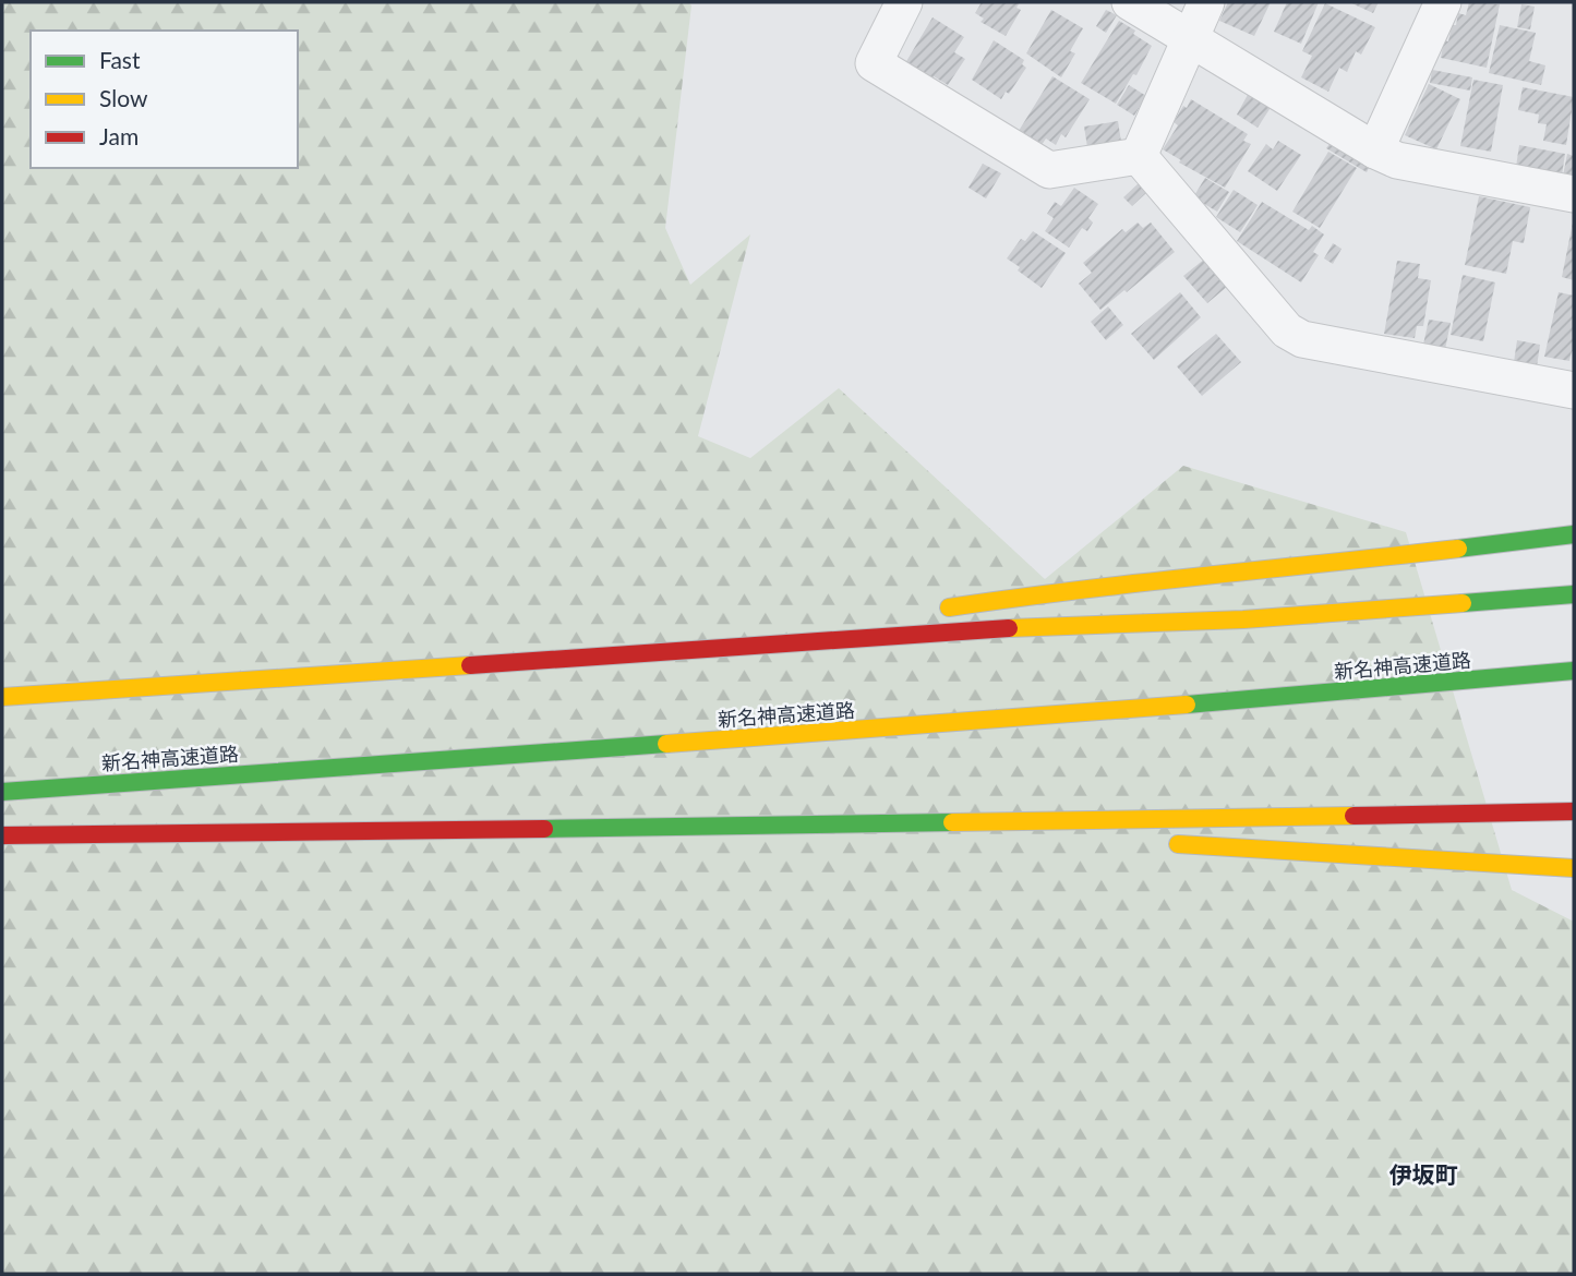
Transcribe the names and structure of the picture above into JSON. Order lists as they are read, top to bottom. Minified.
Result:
{"streets":{"highway":["新名神高速道路"]},"districts":["伊坂町"],"legend":["Fast","Slow","Jam"]}
